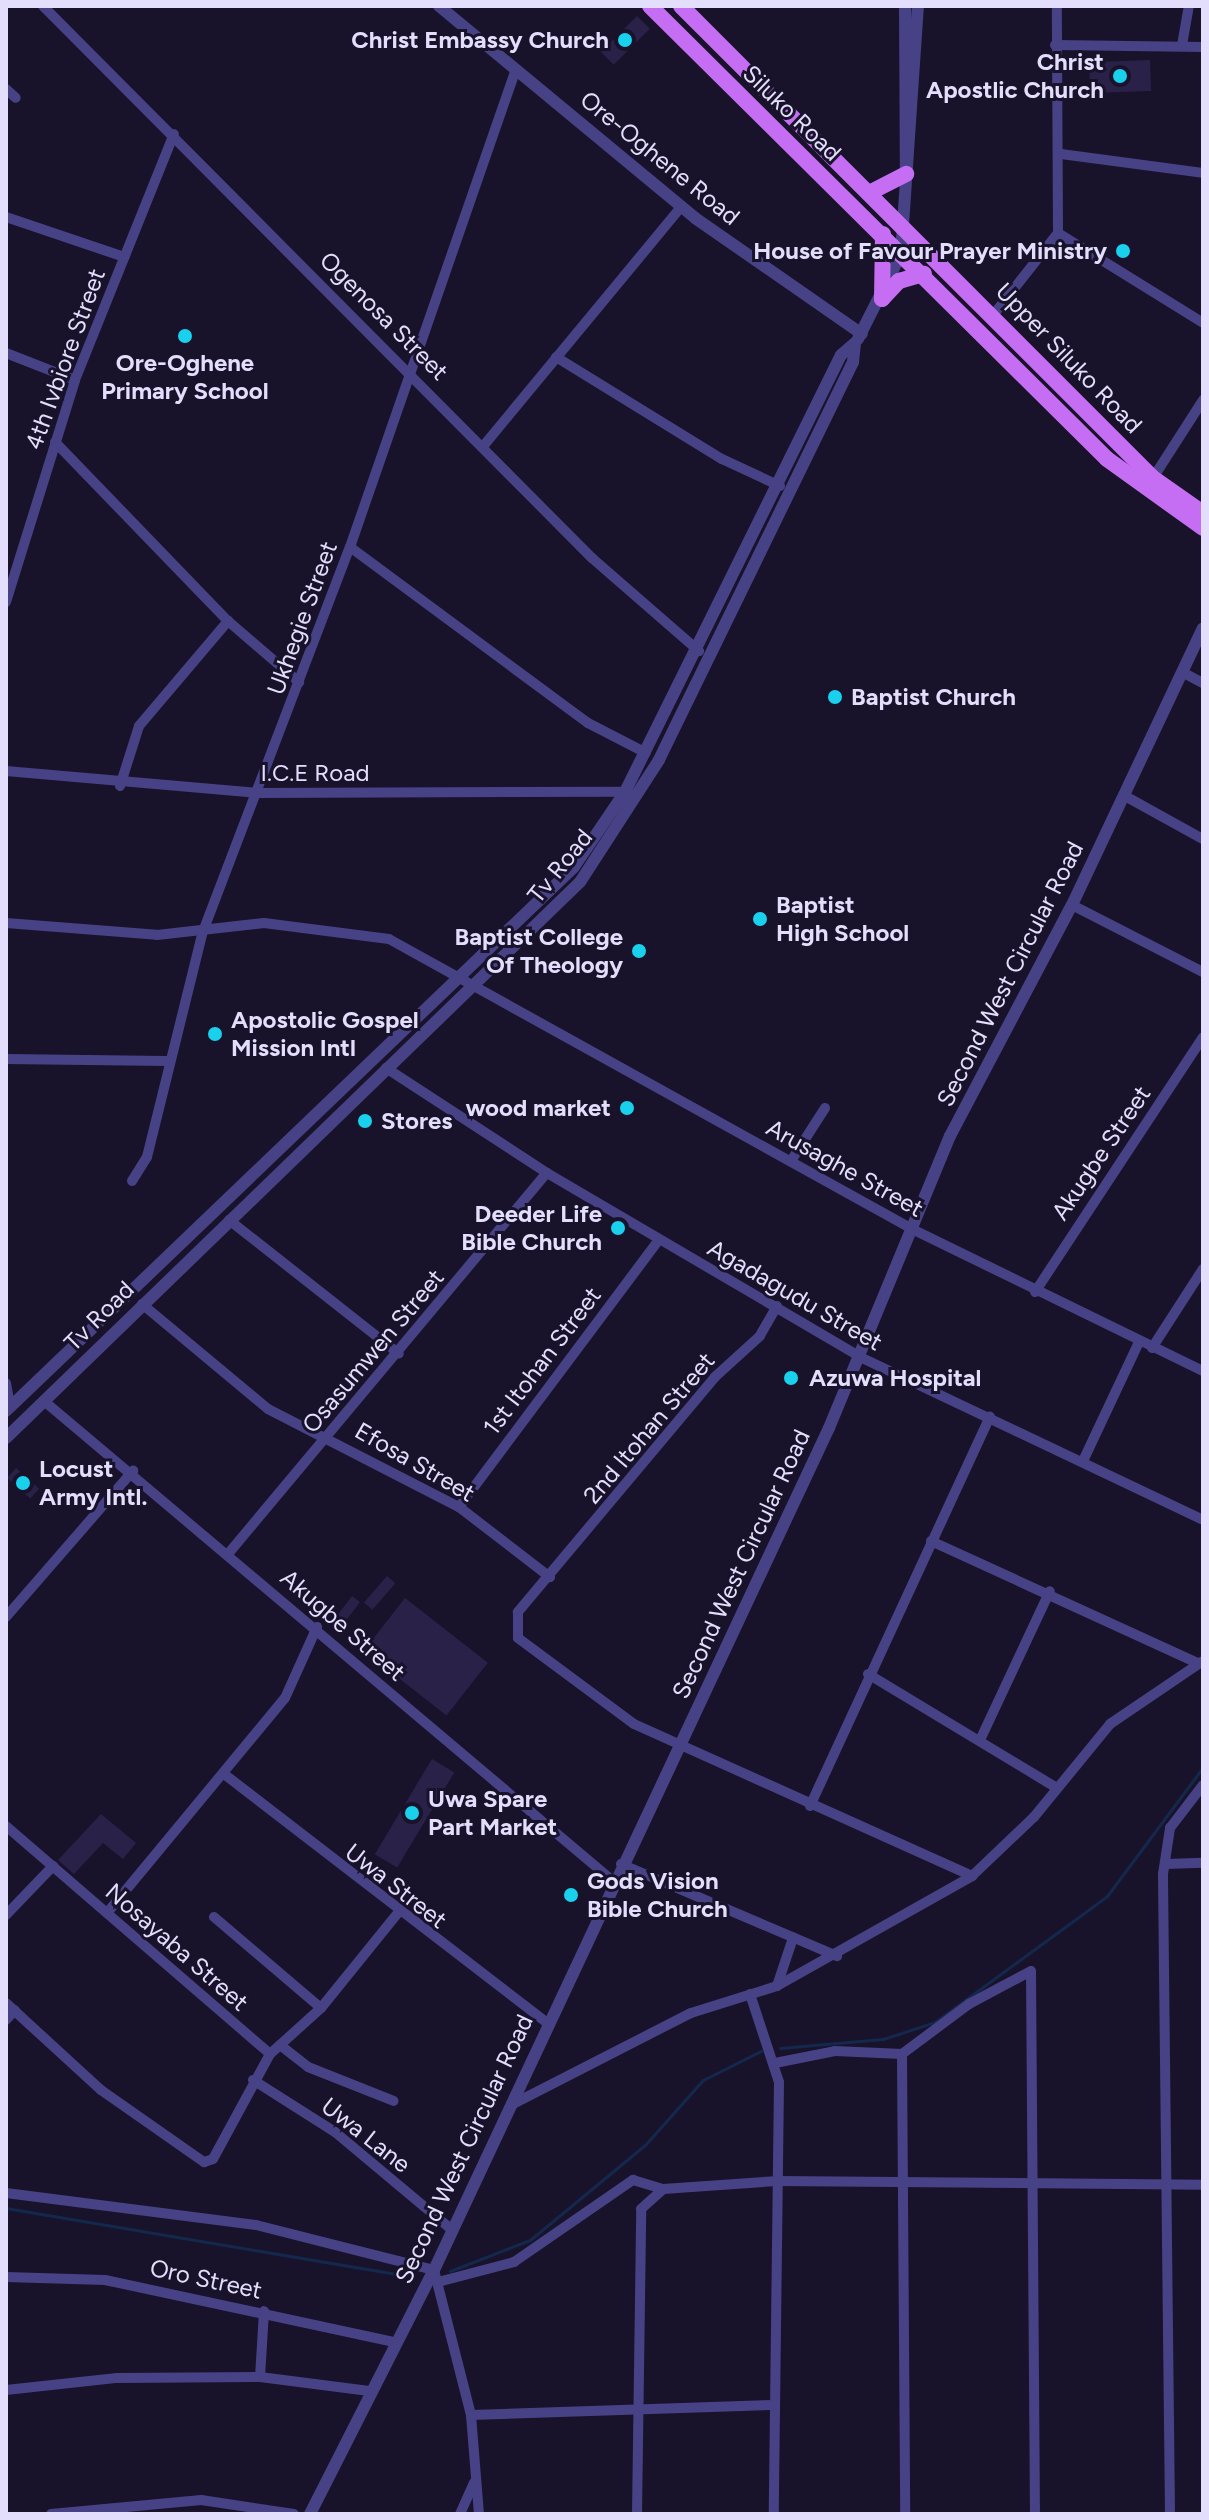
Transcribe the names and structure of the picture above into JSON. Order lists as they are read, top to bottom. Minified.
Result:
{"streets":{"main road":["Siluko Road","Upper Siluko Road"],"street":["Ore-Oghene Road","Ogenosa Street","4th Ivbiore Street","Ukhegie Street","I.C.E Road","Tv Road","Second West Circular Road","Akugbe Street","Arusaghe Street","Agadagudu Street","Osasumwen Street","1st Itohan Street","2nd Itohan Street","Efosa Street","Uwa Street","Nosayaba Street","Uwa Lane","Oro Street"]},"crossings":[["Siluko Road","Upper Siluko Road"],["Siluko Road","Tv Road"],["Ore-Oghene Road","Ukhegie Street"],["Ore-Oghene Road","Tv Road"],["Ogenosa Street","4th Ivbiore Street"],["Ogenosa Street","Ukhegie Street"],["Ogenosa Street","Tv Road"],["Upper Siluko Road","Tv Road"],["Ukhegie Street","I.C.E Road"],["Ukhegie Street","Arusaghe Street"],["I.C.E Road","Tv Road"],["Tv Road","Akugbe Street"],["Tv Road","Arusaghe Street"],["Tv Road","Agadagudu Street"],["Tv Road","Efosa Street"],["Second West Circular Road","Akugbe Street"],["Second West Circular Road","Arusaghe Street"],["Second West Circular Road","Agadagudu Street"],["Second West Circular Road","2nd Itohan Street"],["Second West Circular Road","Uwa Street"],["Second West Circular Road","Uwa Lane"],["Second West Circular Road","Oro Street"],["Akugbe Street","Arusaghe Street"],["Akugbe Street","Osasumwen Street"],["Agadagudu Street","Osasumwen Street"],["Agadagudu Street","1st Itohan Street"],["Agadagudu Street","2nd Itohan Street"],["Osasumwen Street","Efosa Street"],["1st Itohan Street","Efosa Street"],["2nd Itohan Street","Efosa Street"]],"places":["Christ Embassy Church","Christ Apostlic Church","House of Favour Prayer Ministry","Ore-Oghene Primary School","Baptist Church","Baptist High School","Baptist College Of Theology","Apostolic Gospel Mission Intl","wood market","Stores","Deeder Life Bible Church","Azuwa Hospital","Locust Army Intl.","Uwa Spare Part Market","Gods Vision Bible Church"]}
